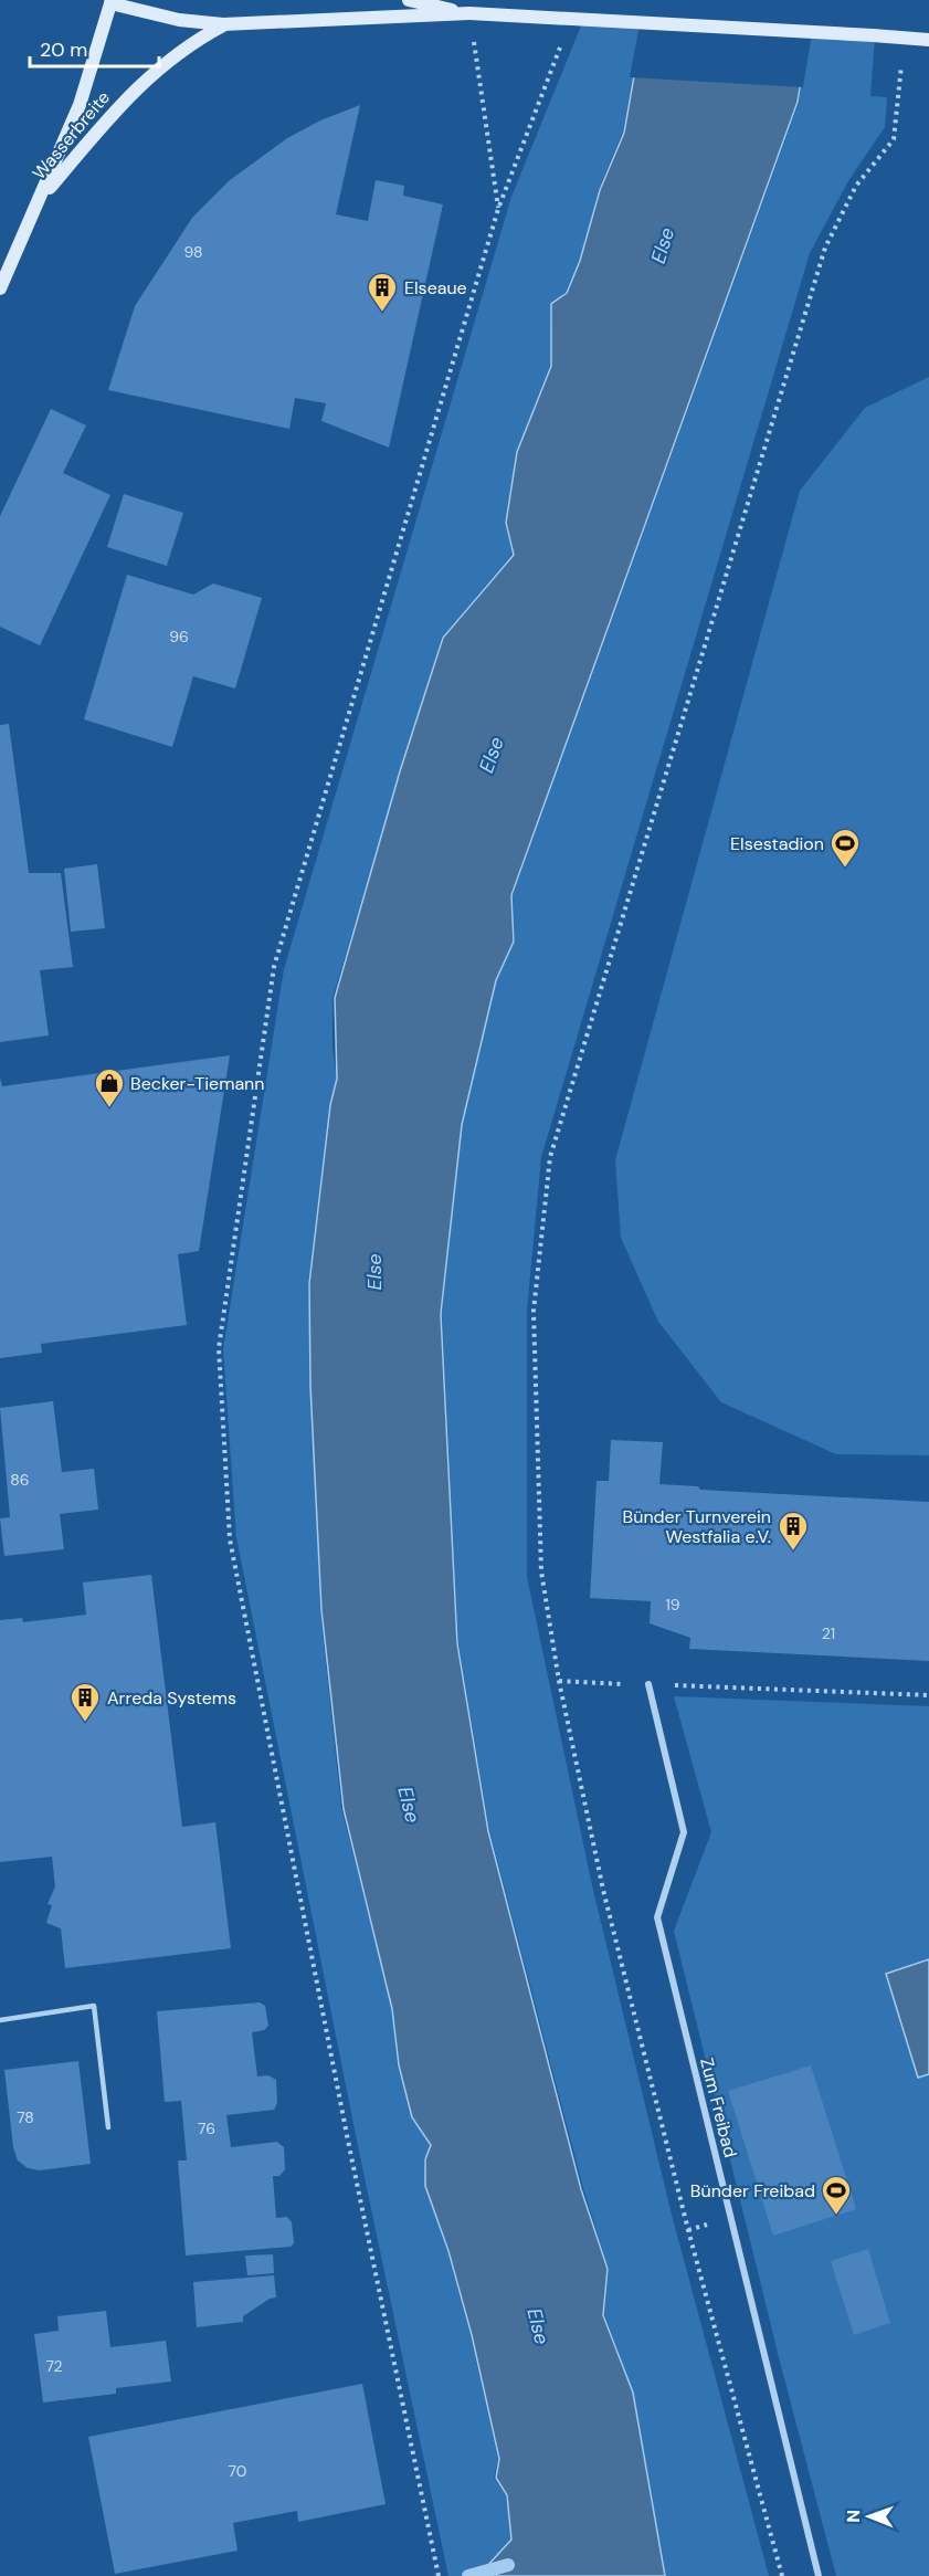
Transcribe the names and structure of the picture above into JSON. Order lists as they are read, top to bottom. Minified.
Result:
{"streets":{"main road":["Wasserbreite"],"street":["Zum Freibad"]},"water":["Else"],"places":{"building":["Elseaue","Bünder Turnverein Westfalia e.V.","Arreda Systems"],"sports":["Elsestadion","Bünder Freibad"],"shop":["Becker-Tiemann"]},"house_numbers":["98","96","86","19","21","78","76","72","70"],"scale_bar":"20 m","north":"left"}
